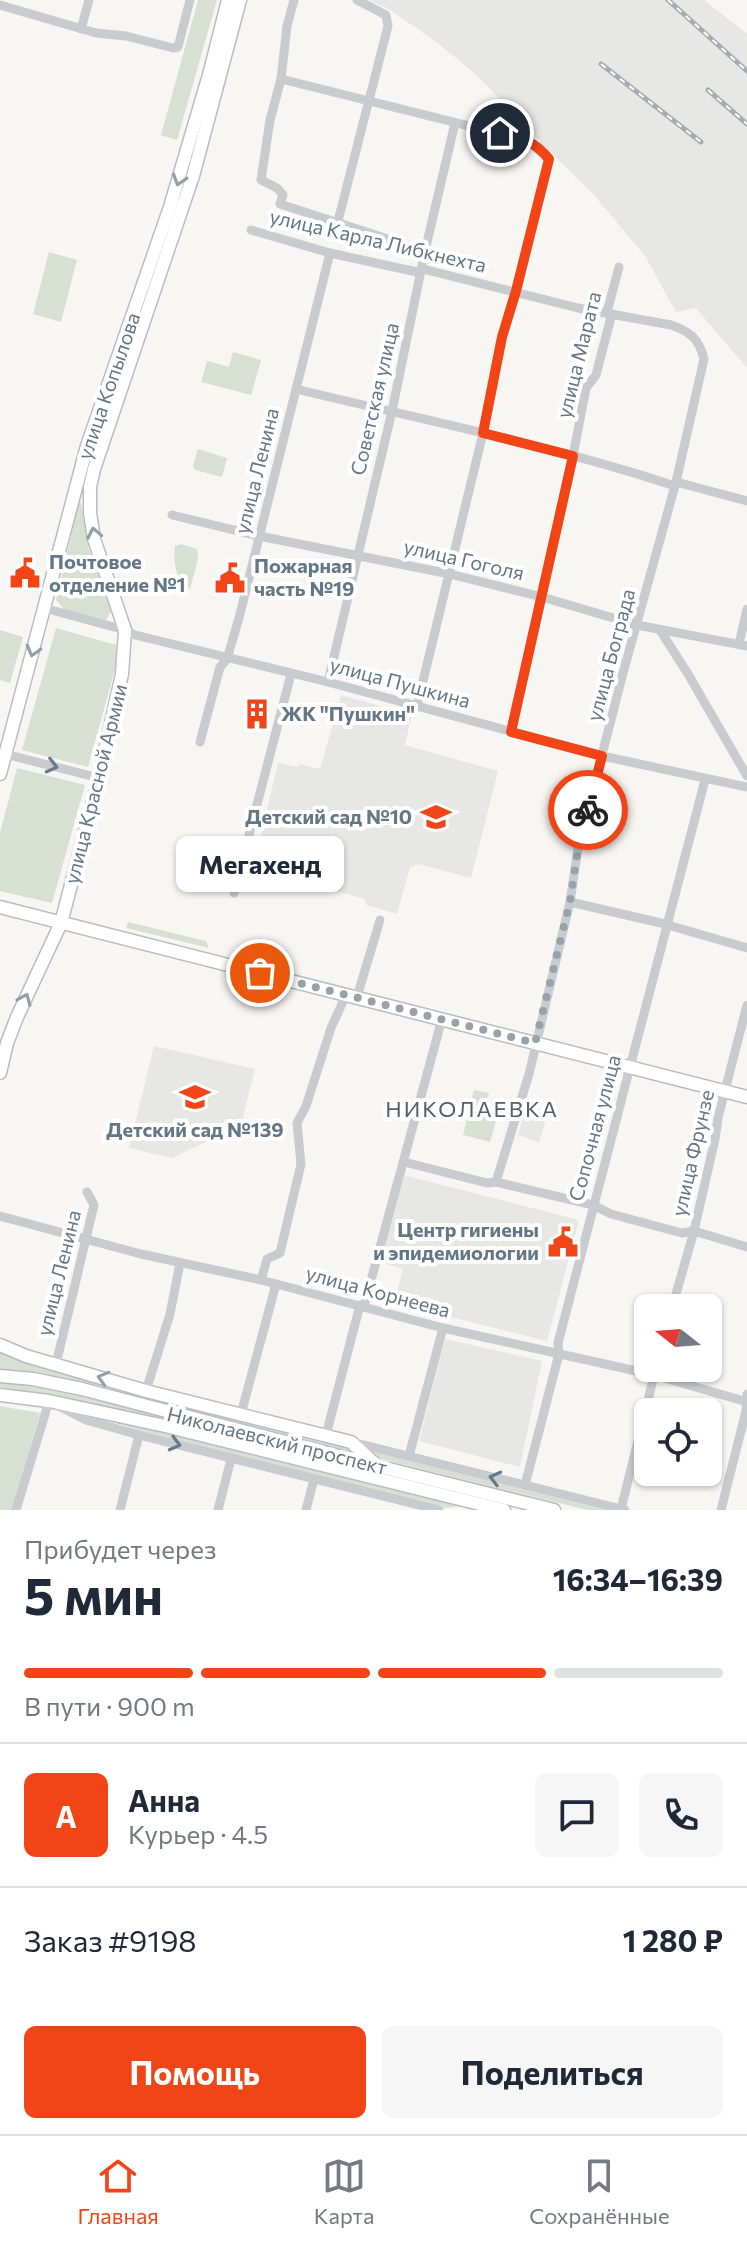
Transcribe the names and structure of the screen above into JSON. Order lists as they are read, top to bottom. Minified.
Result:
{"streets":{"main road":["улица Копылова","улица Красной Армии","Николаевский проспект"],"street":["улица Карла Либкнехта","улица Марата","Советская улица","улица Ленина","улица Гоголя","улица Бограда","улица Пушкина","Сопочная улица","улица Фрунзе","улица Корнеева"]},"crossings":[["улица Карла Либкнехта","улица Марата"],["улица Карла Либкнехта","Советская улица"],["улица Карла Либкнехта","улица Ленина"],["улица Карла Либкнехта","улица Бограда"],["улица Марата","улица Гоголя"],["улица Марата","улица Пушкина"],["улица Копылова","улица Пушкина"],["улица Копылова","улица Красной Армии"],["Советская улица","улица Гоголя"],["Советская улица","улица Пушкина"],["улица Ленина","улица Гоголя"],["улица Ленина","улица Пушкина"],["улица Ленина","улица Корнеева"],["улица Ленина","Николаевский проспект"],["улица Гоголя","улица Бограда"],["улица Бограда","улица Пушкина"],["улица Пушкина","улица Красной Армии"],["улица Пушкина","Сопочная улица"],["Сопочная улица","улица Корнеева"]],"one_way":["улица Красной Армии"],"districts":["НИКОЛАЕВКА"],"places":{"public building":["Почтовое отделение №1","Пожарная часть №19","Центр гигиены и эпидемиологии"],"building":["ЖК \"Пушкин\""],"school or university":["Детский сад №10","Детский сад №139"],"other":["Мегахенд"]},"north":"left","page":{"bubble":"Мегахенд","heading":["5 мин","Прибудет через","16:34–16:39"],"panel":["Анна","Курьер · 4.5","Заказ #9198","1 280 ₽"],"bar":"В пути · 900 m","round":"А","buttons":["Помощь","Поделиться"],"tabs":["Главная","Карта","Сохранённые"]}}
